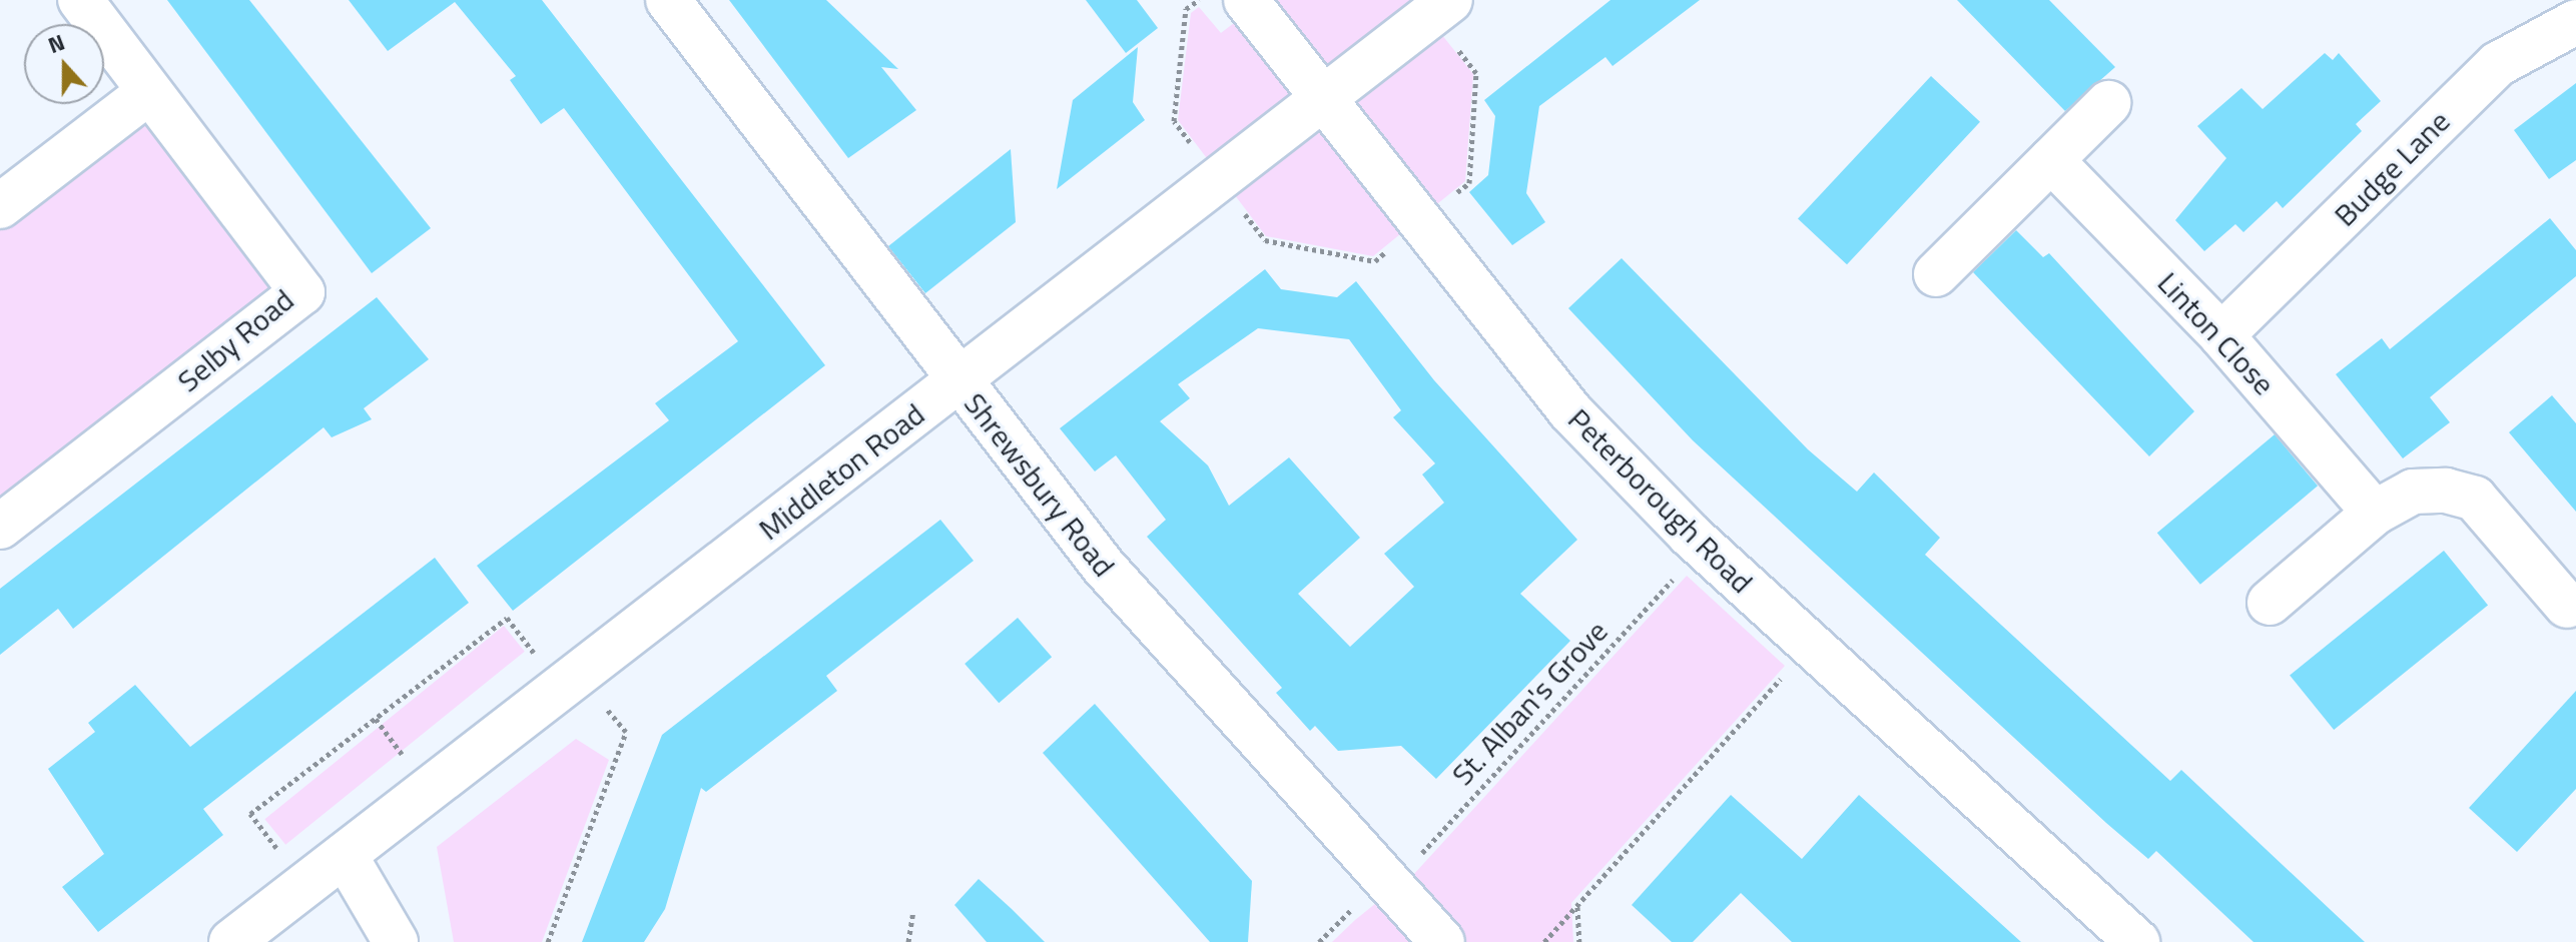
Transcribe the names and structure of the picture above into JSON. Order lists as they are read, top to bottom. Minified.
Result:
{"streets":{"street":["Budge Lane","Linton Close","Selby Road","Middleton Road","Shrewsbury Road","Peterborough Road"],"path":["St. Alban's Grove"]},"crossings":[["Budge Lane","Linton Close"],["Middleton Road","Shrewsbury Road"],["Middleton Road","Peterborough Road"],["Shrewsbury Road","St. Alban's Grove"],["Peterborough Road","St. Alban's Grove"]],"north":"top"}
